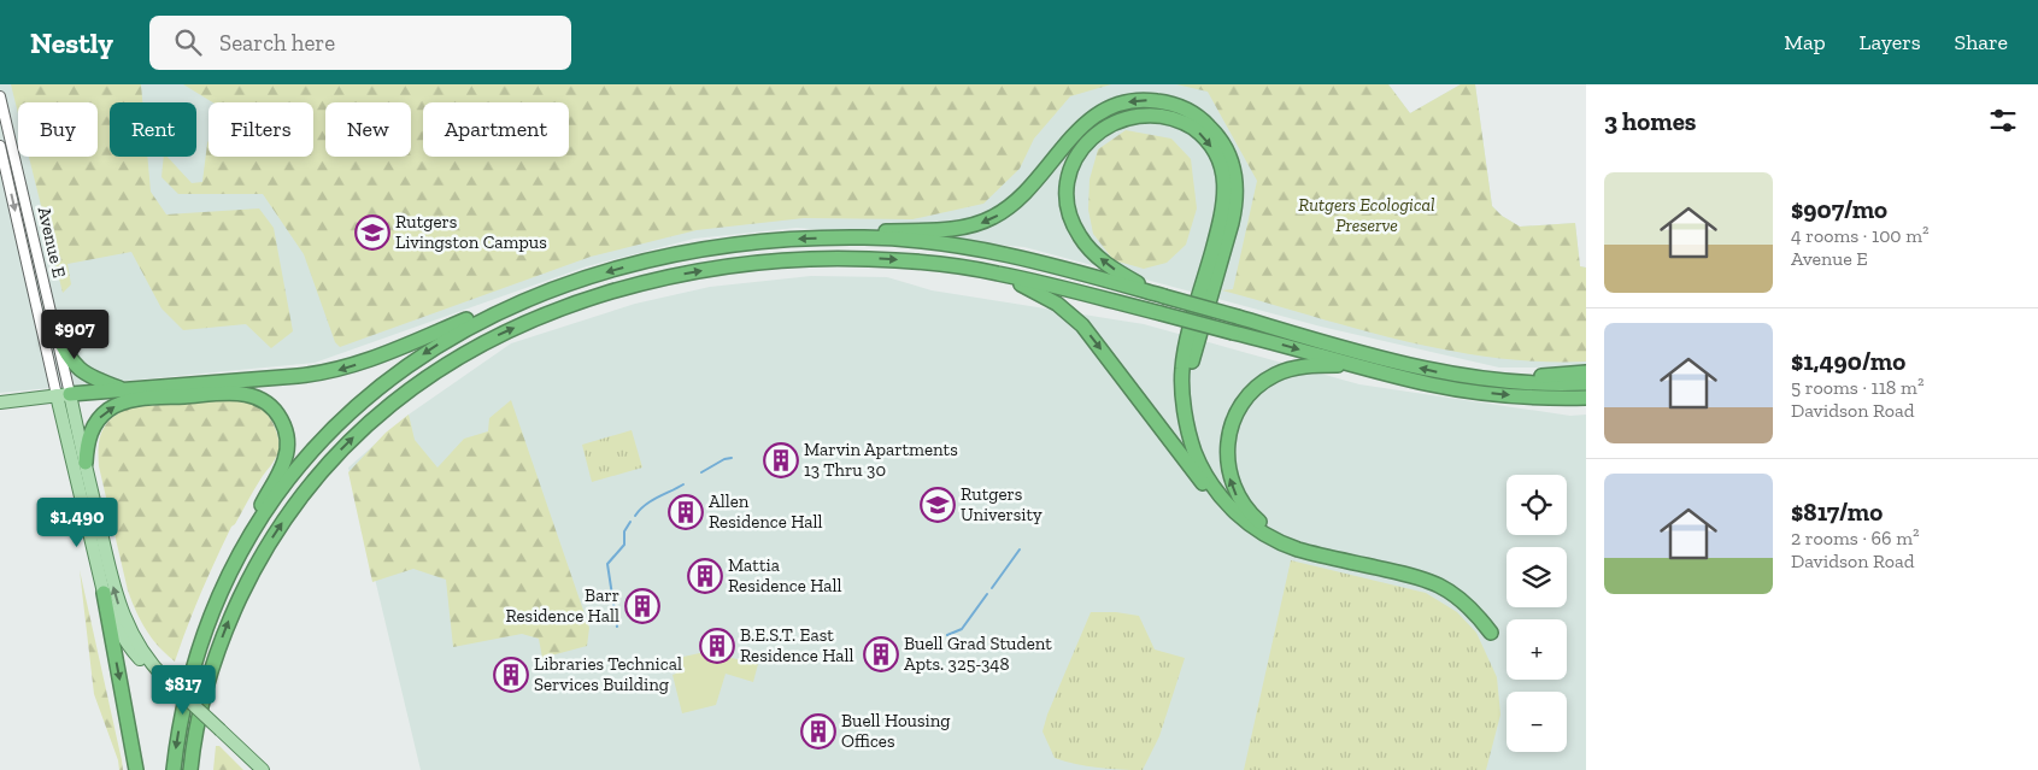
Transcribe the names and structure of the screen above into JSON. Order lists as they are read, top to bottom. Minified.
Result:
{"streets":{"street":["Avenue E"]},"parks":["Rutgers Ecological Preserve"],"places":{"school or university":["Rutgers Livingston Campus","Rutgers University"],"building":["Marvin Apartments 13 Thru 30","Allen Residence Hall","Mattia Residence Hall","Barr Residence Hall","B.E.S.T. East Residence Hall","Buell Grad Student Apts. 325-348","Libraries Technical Services Building","Buell Housing Offices"]},"page":{"header":"Nestly","search":"Search here","nav":["Map","Layers","Share"],"heading":"3 homes","chip":["Buy","Rent","Filters","New","Apartment"],"list":[{"name":"$907/mo","note":"4 rooms · 100 m² · Avenue E"},{"name":"$1,490/mo","note":"5 rooms · 118 m² · Davidson Road"},{"name":"$817/mo","note":"2 rooms · 66 m² · Davidson Road"}],"price":["$907","$1,490","$817"],"map_buttons":["+","−"]}}
